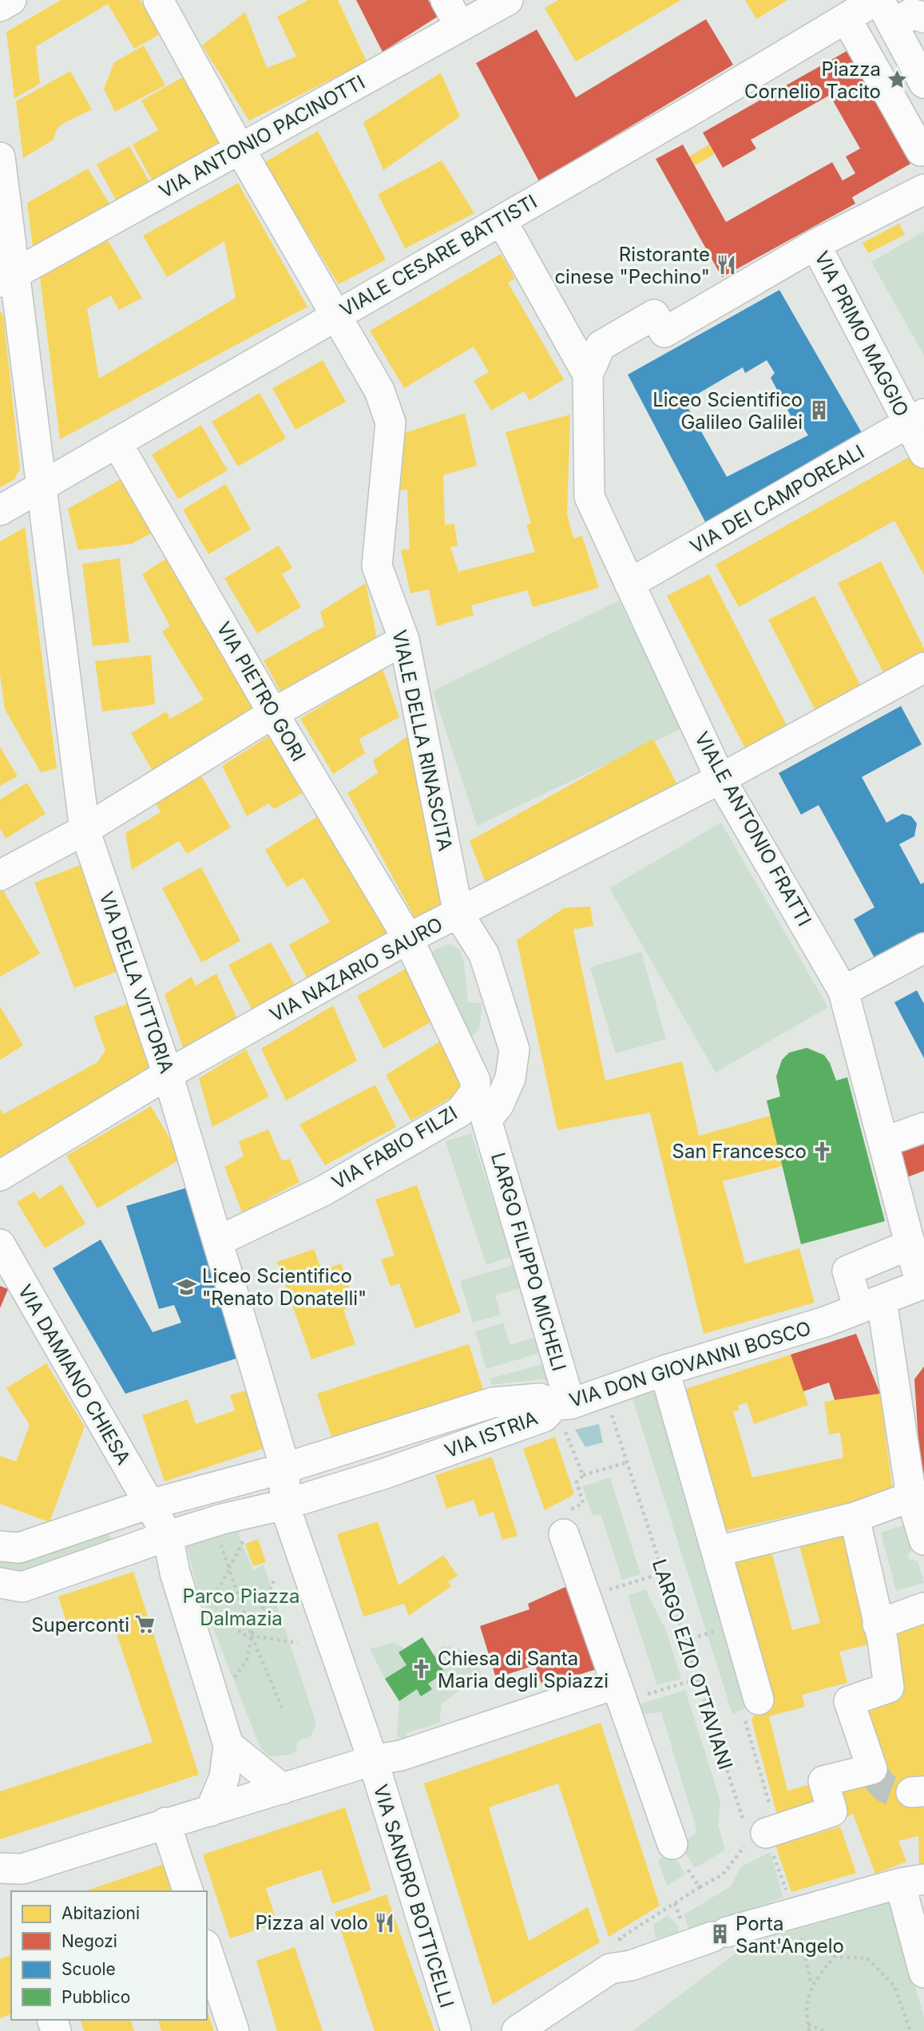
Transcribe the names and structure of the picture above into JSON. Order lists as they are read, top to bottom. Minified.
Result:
{"streets":{"street":["VIA ANTONIO PACINOTTI","VIALE CESARE BATTISTI","VIA PRIMO MAGGIO","VIA DEI CAMPOREALI","VIA PIETRO GORI","VIALE DELLA RINASCITA","VIALE ANTONIO FRATTI","VIA NAZARIO SAURO","VIA DELLA VITTORIA","VIA FABIO FILZI","LARGO FILIPPO MICHELI","VIA DON GIOVANNI BOSCO","VIA DAMIANO CHIESA","VIA ISTRIA","VIA SANDRO BOTTICELLI"],"path":["LARGO EZIO OTTAVIANI"]},"crossings":[["VIA ANTONIO PACINOTTI","VIALE DELLA RINASCITA"],["VIA ANTONIO PACINOTTI","VIA DELLA VITTORIA"],["VIALE CESARE BATTISTI","VIA PIETRO GORI"],["VIALE CESARE BATTISTI","VIALE DELLA RINASCITA"],["VIALE CESARE BATTISTI","VIA DELLA VITTORIA"],["VIA PRIMO MAGGIO","VIA DEI CAMPOREALI"],["VIA DEI CAMPOREALI","VIALE ANTONIO FRATTI"],["VIA PIETRO GORI","VIA NAZARIO SAURO"],["VIA PIETRO GORI","VIA FABIO FILZI"],["VIALE DELLA RINASCITA","VIA NAZARIO SAURO"],["VIALE ANTONIO FRATTI","VIA NAZARIO SAURO"],["VIALE ANTONIO FRATTI","VIA DON GIOVANNI BOSCO"],["VIA NAZARIO SAURO","VIA DELLA VITTORIA"],["VIA NAZARIO SAURO","VIA FABIO FILZI"],["VIA DELLA VITTORIA","VIA FABIO FILZI"],["VIA DELLA VITTORIA","VIA ISTRIA"],["VIA DELLA VITTORIA","VIA SANDRO BOTTICELLI"],["VIA FABIO FILZI","LARGO FILIPPO MICHELI"],["LARGO FILIPPO MICHELI","VIA DON GIOVANNI BOSCO"],["LARGO FILIPPO MICHELI","VIA ISTRIA"],["VIA DON GIOVANNI BOSCO","VIA ISTRIA"],["VIA DAMIANO CHIESA","VIA ISTRIA"],["VIA ISTRIA","VIA SANDRO BOTTICELLI"]],"parks":["Parco Piazza Dalmazia"],"places":{"place":["Piazza Cornelio Tacito"],"restaurant":["Ristorante cinese \"Pechino\"","Pizza al volo"],"building":["Liceo Scientifico Galileo Galilei","Porta Sant'Angelo"],"church":["San Francesco","Chiesa di Santa Maria degli Spiazzi"],"school or university":["Liceo Scientifico \"Renato Donatelli\""],"supermarket":["Superconti"]},"legend":["Abitazioni","Negozi","Scuole","Pubblico"]}
